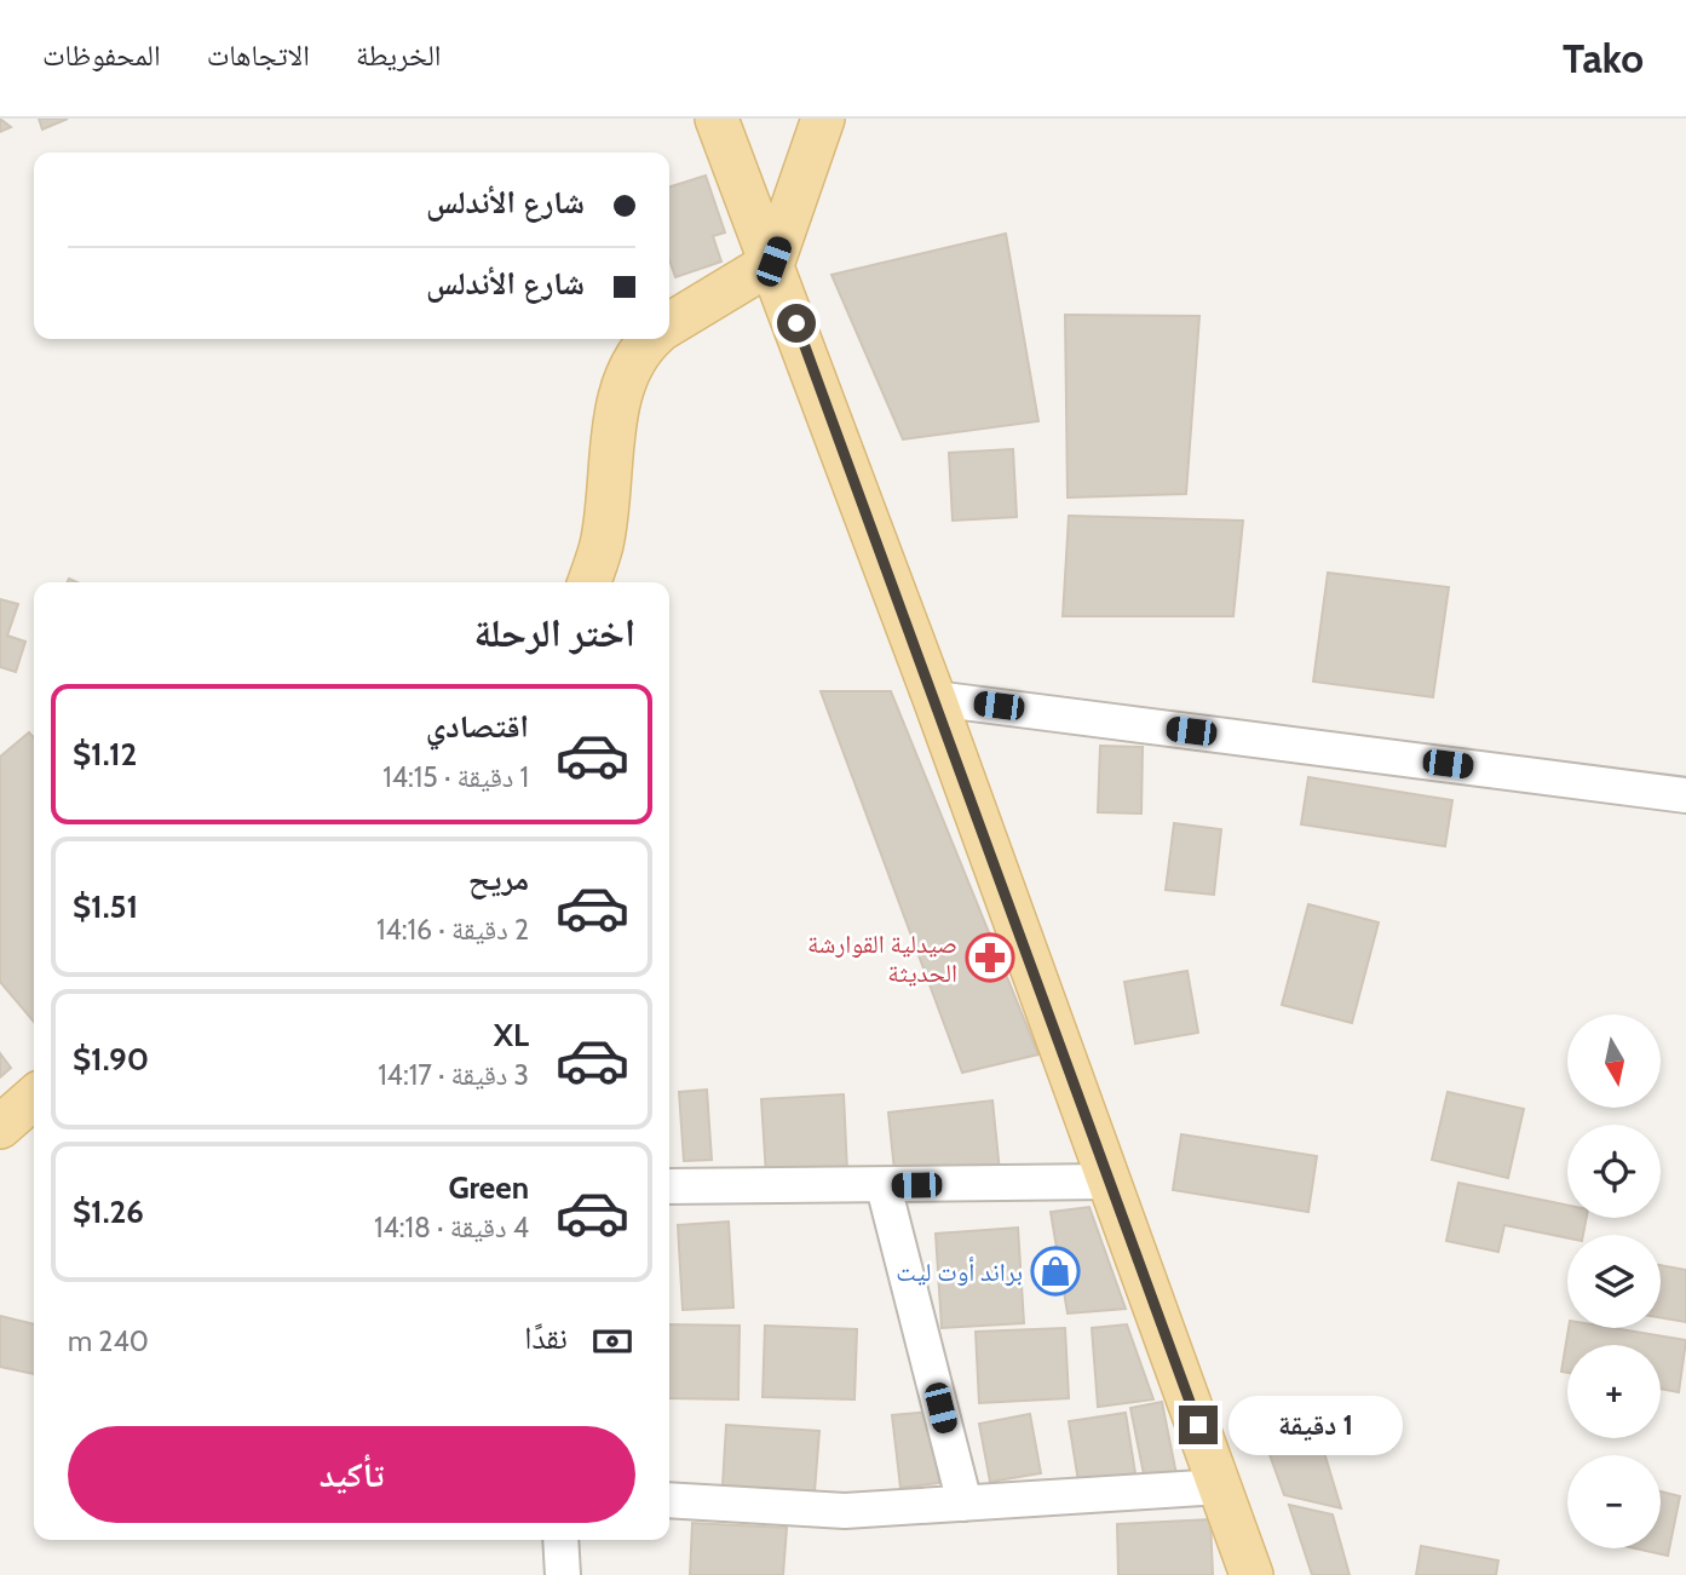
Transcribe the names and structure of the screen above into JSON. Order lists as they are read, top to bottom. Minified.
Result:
{"places":{"pharmacy":["صيدلية القوارشة الحديثة"],"shop":["براند أوت ليت"]},"north":"bottom","page":{"header":"Tako","nav":["الخريطة","الاتجاهات","المحفوظات"],"banner":["شارع الأندلس","شارع الأندلس"],"heading":"اختر الرحلة","list":[{"name":"اقتصادي","note":"1 دقيقة · 14:15","value":"$1.12"},{"name":"مريح","note":"2 دقيقة · 14:16","value":"$1.51"},{"name":"XL","note":"3 دقيقة · 14:17","value":"$1.90"},{"name":"Green","note":"4 دقيقة · 14:18","value":"$1.26"}],"map_buttons":["+","−"],"pay":["نقدًا","240 m"],"bubble":"1 دقيقة","buttons":"تأكيد"}}
